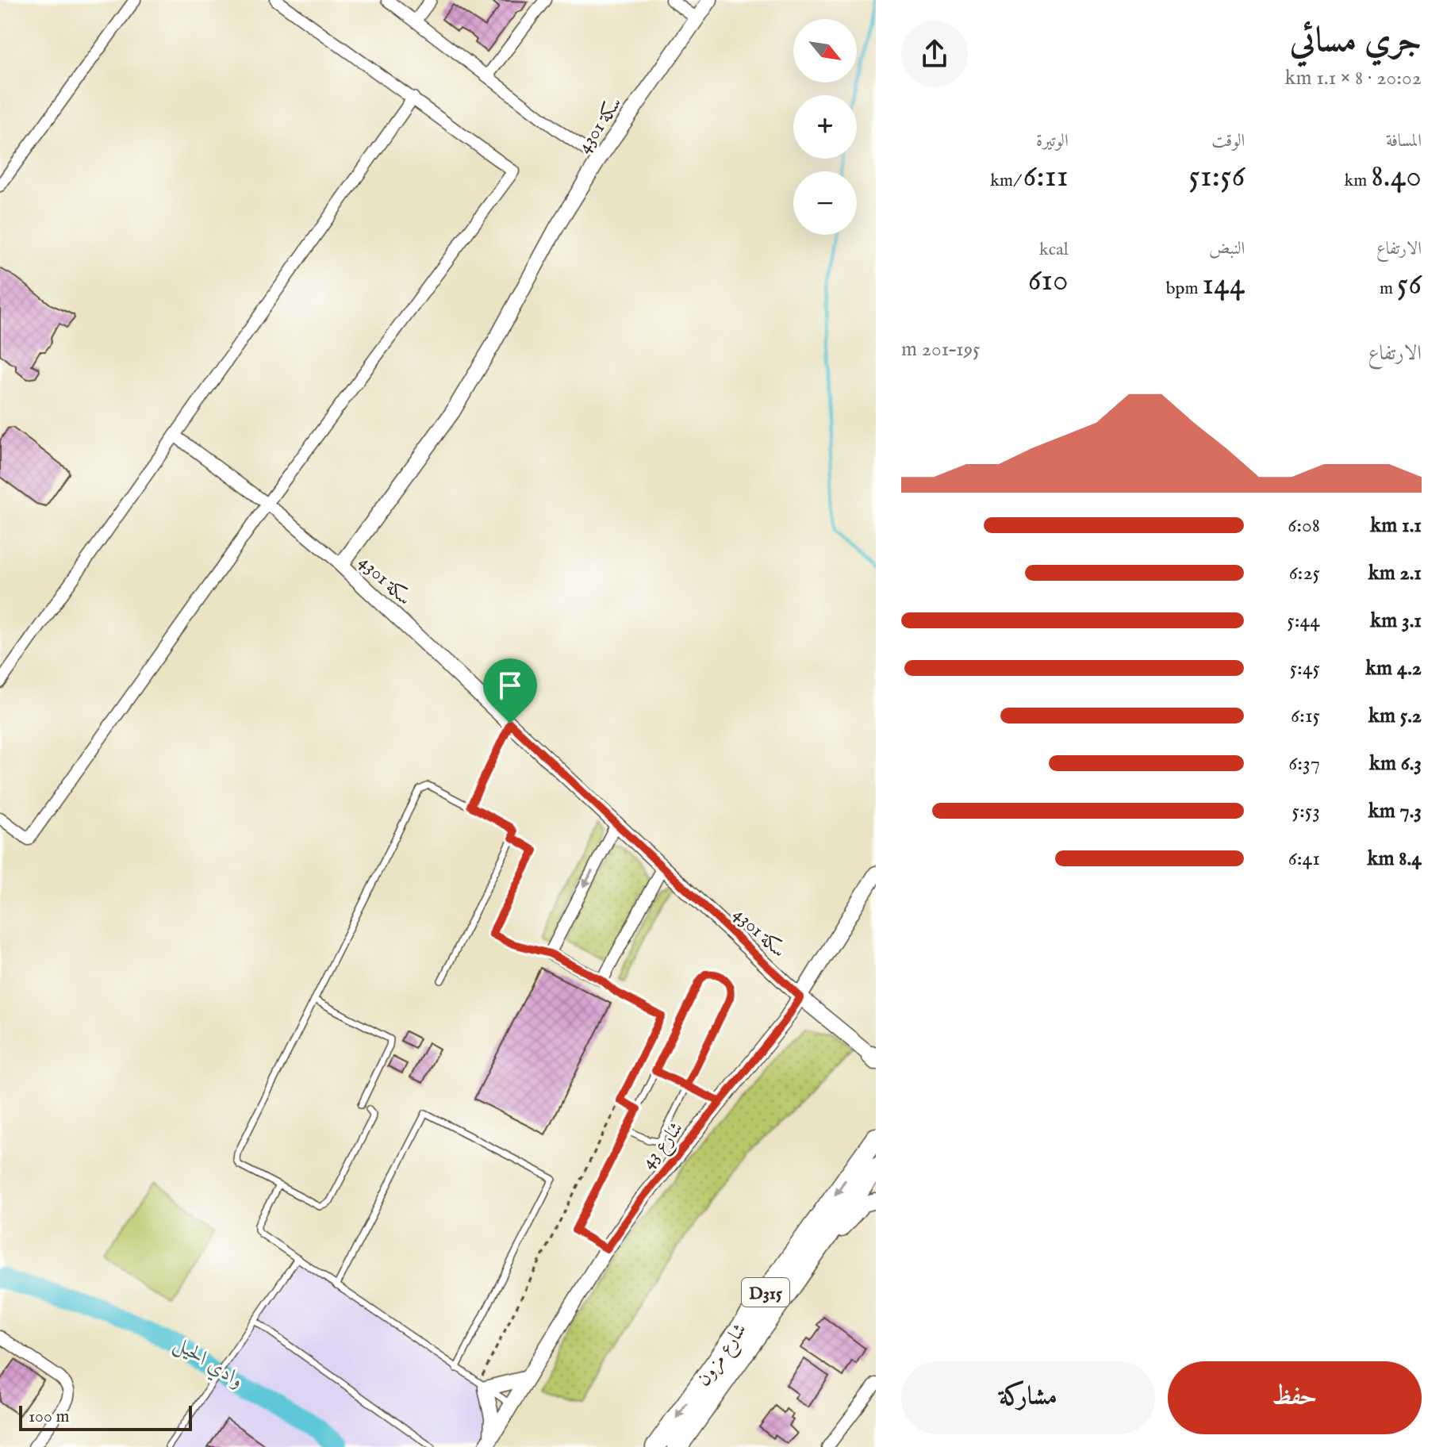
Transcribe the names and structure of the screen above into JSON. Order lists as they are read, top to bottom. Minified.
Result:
{"streets":{"main road":["D315","شارع مزون"],"street":["سكة 4301","شارع 43"]},"crossings":[["سكة 4301","شارع 43"]],"water":["وادي الحيل"],"scale_bar":"100 m","north":"bottom right","page":{"heading":["جري مسائي","20:02 · 8 × 1.1 km"],"map_buttons":["+","−"],"stats":[["المسافة","8.40 km"],["الوقت","51:56"],["الوتيرة","6:11 /km"],["الارتفاع","56 m"],["النبض","144 bpm"],["kcal","610"]],"chart":["الارتفاع","195–201 m"],"list":[{"name":"1.1 km","note":"6:08"},{"name":"2.1 km","note":"6:25"},{"name":"3.1 km","note":"5:44"},{"name":"4.2 km","note":"5:45"},{"name":"5.2 km","note":"6:15"},{"name":"6.3 km","note":"6:37"},{"name":"7.3 km","note":"5:53"},{"name":"8.4 km","note":"6:41"}],"buttons":["حفظ","مشاركة"],"scale":"100 m"}}
